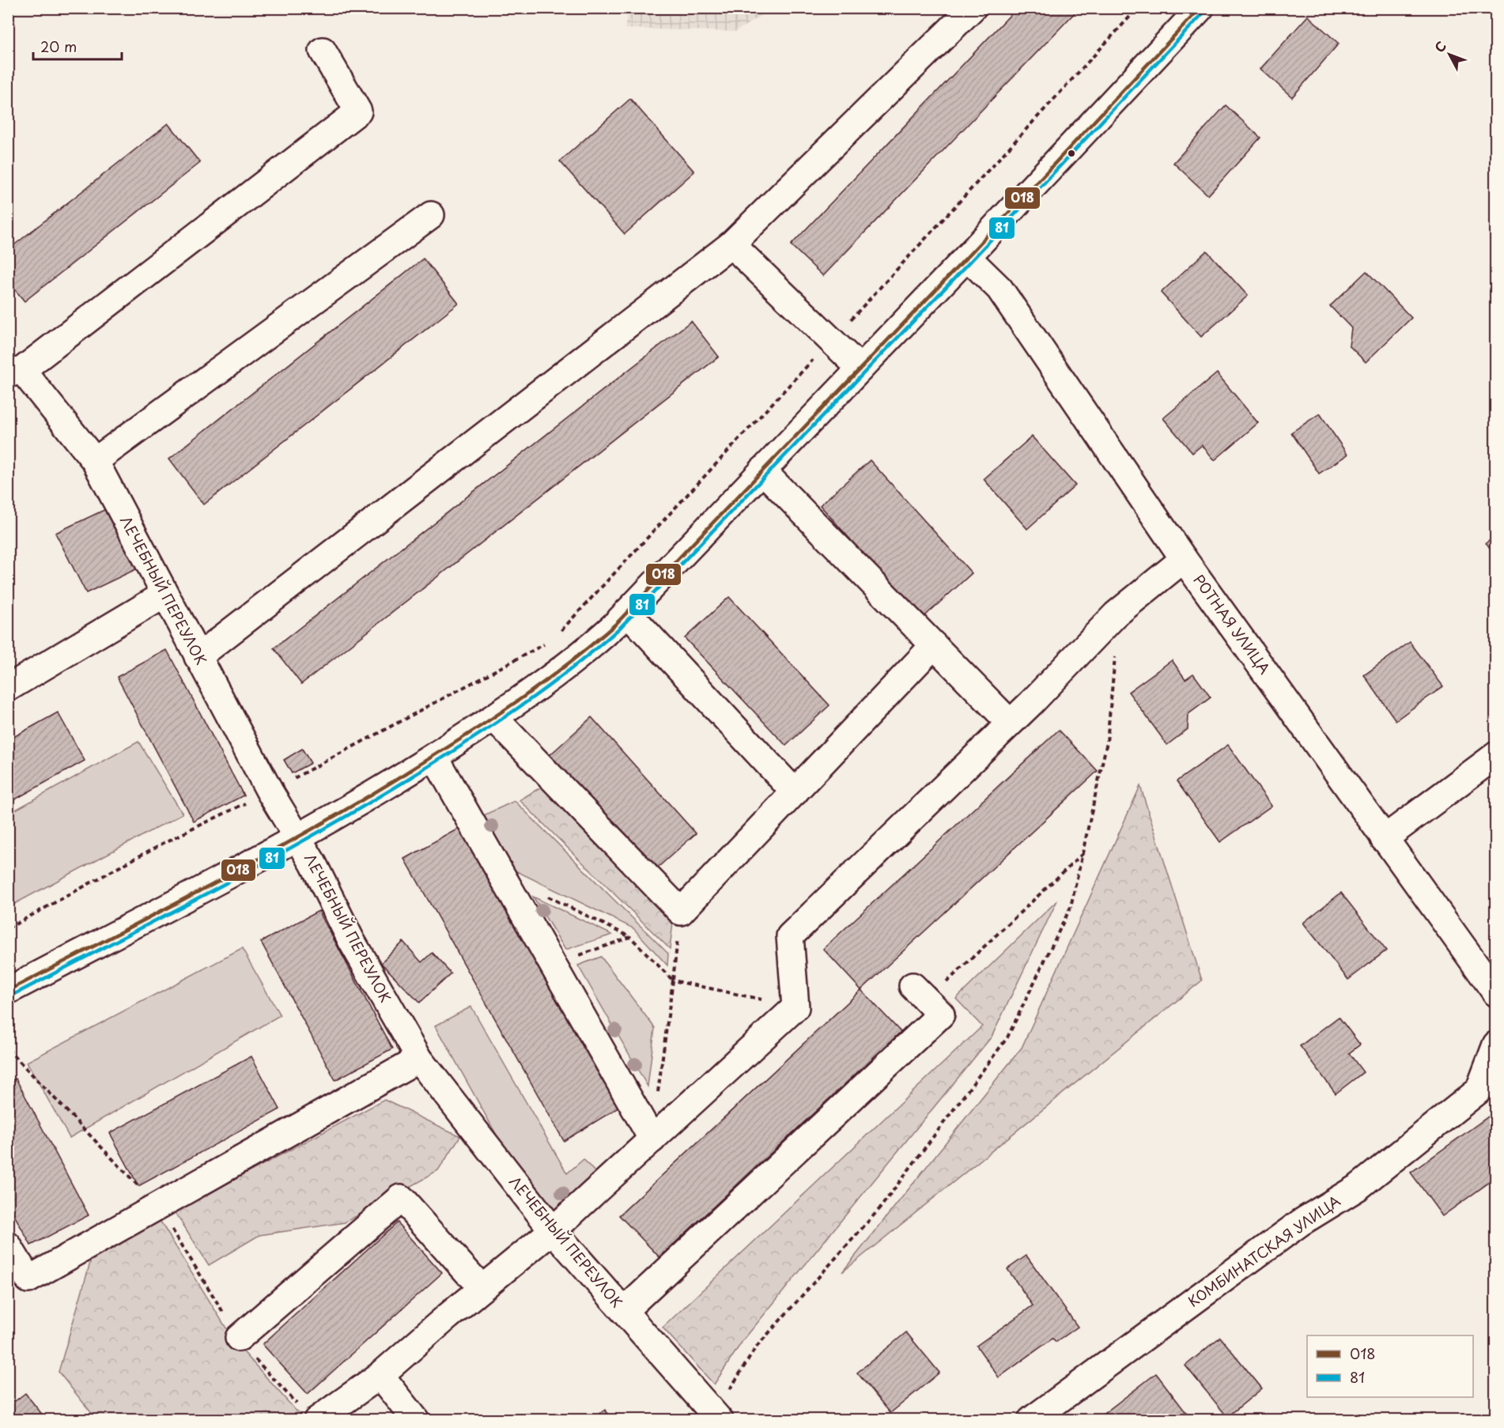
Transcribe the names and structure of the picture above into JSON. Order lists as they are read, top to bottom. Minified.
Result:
{"streets":{"street":["ЛЕЧЕБНЫЙ ПЕРЕУЛОК","РОТНАЯ УЛИЦА","КОМБИНАТСКАЯ УЛИЦА"]},"lines":["transit line 018","transit line 81"],"legend":["018","81"],"scale_bar":"20 m","north":"top left"}
